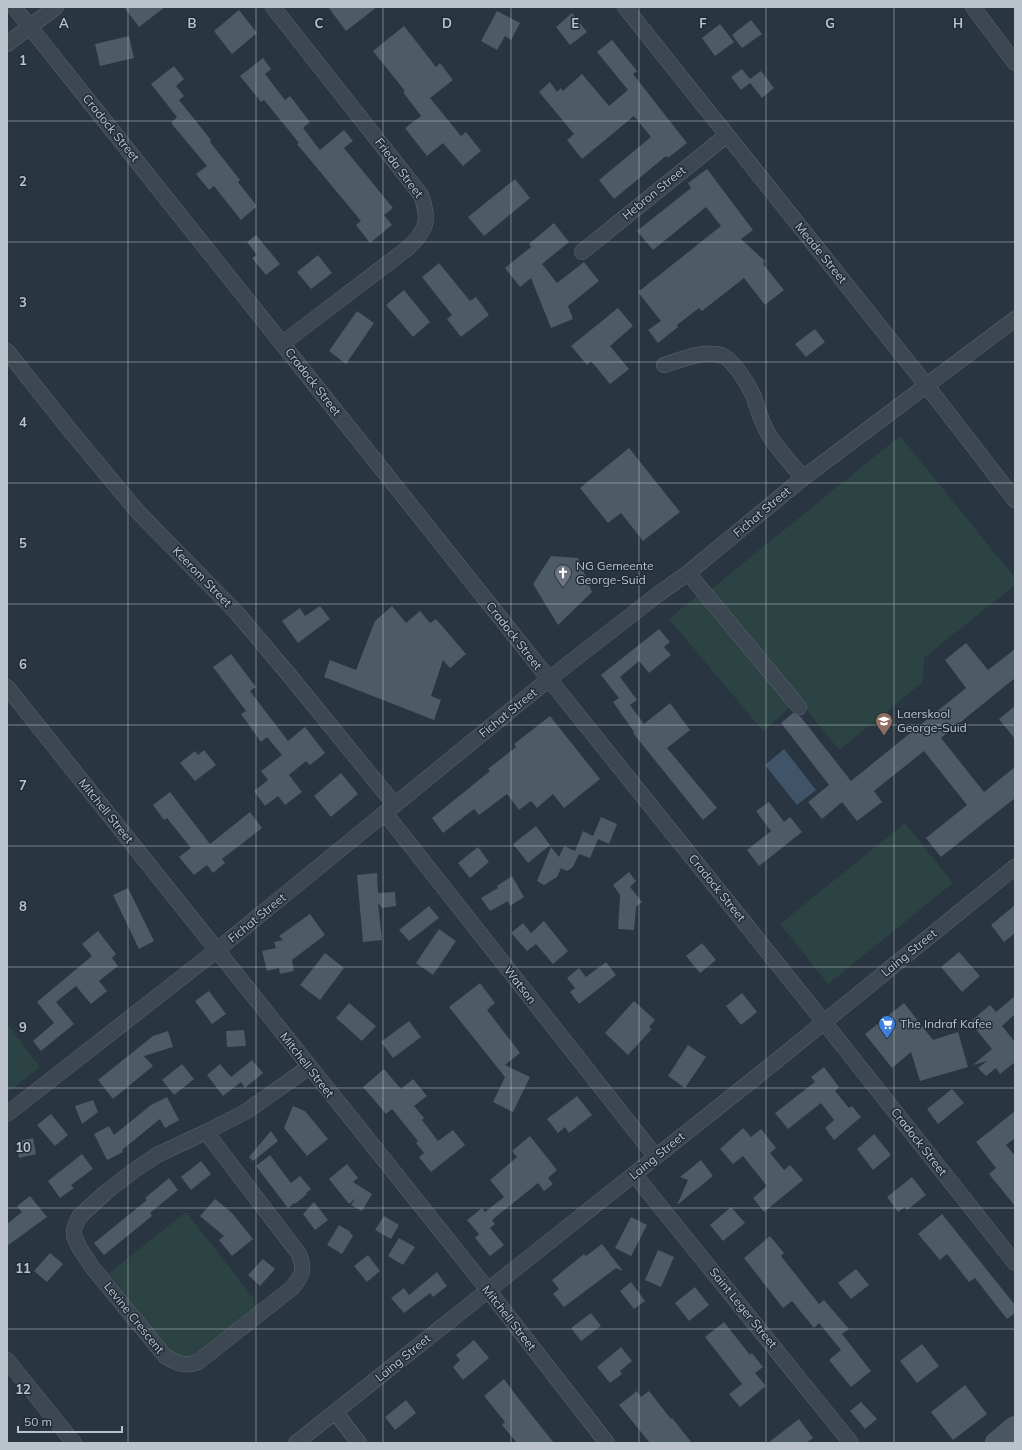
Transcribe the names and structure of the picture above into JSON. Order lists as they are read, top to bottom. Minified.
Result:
{"streets":{"street":["Cradock Street","Frieda Street","Hebron Street","Meade Street","Fichat Street","Keerom Street","Mitchell Street","Laing Street","Watson","Saint Leger Street","Levine Crescent"]},"crossings":[["Cradock Street","Frieda Street"],["Cradock Street","Fichat Street"],["Cradock Street","Laing Street"],["Hebron Street","Meade Street"],["Meade Street","Fichat Street"],["Fichat Street","Keerom Street"],["Fichat Street","Mitchell Street"],["Fichat Street","Watson"],["Keerom Street","Watson"],["Mitchell Street","Laing Street"],["Mitchell Street","Levine Crescent"],["Laing Street","Watson"],["Laing Street","Saint Leger Street"]],"places":{"church":["NG Gemeente George-Suid"],"school or university":["Laerskool George-Suid"],"supermarket":["The Indraf Kafee"]},"scale_bar":"50 m","grid":{"columns":["A","B","C","D","E","F","G","H"],"rows":["1","2","3","4","5","6","7","8","9","10","11","12"]}}
